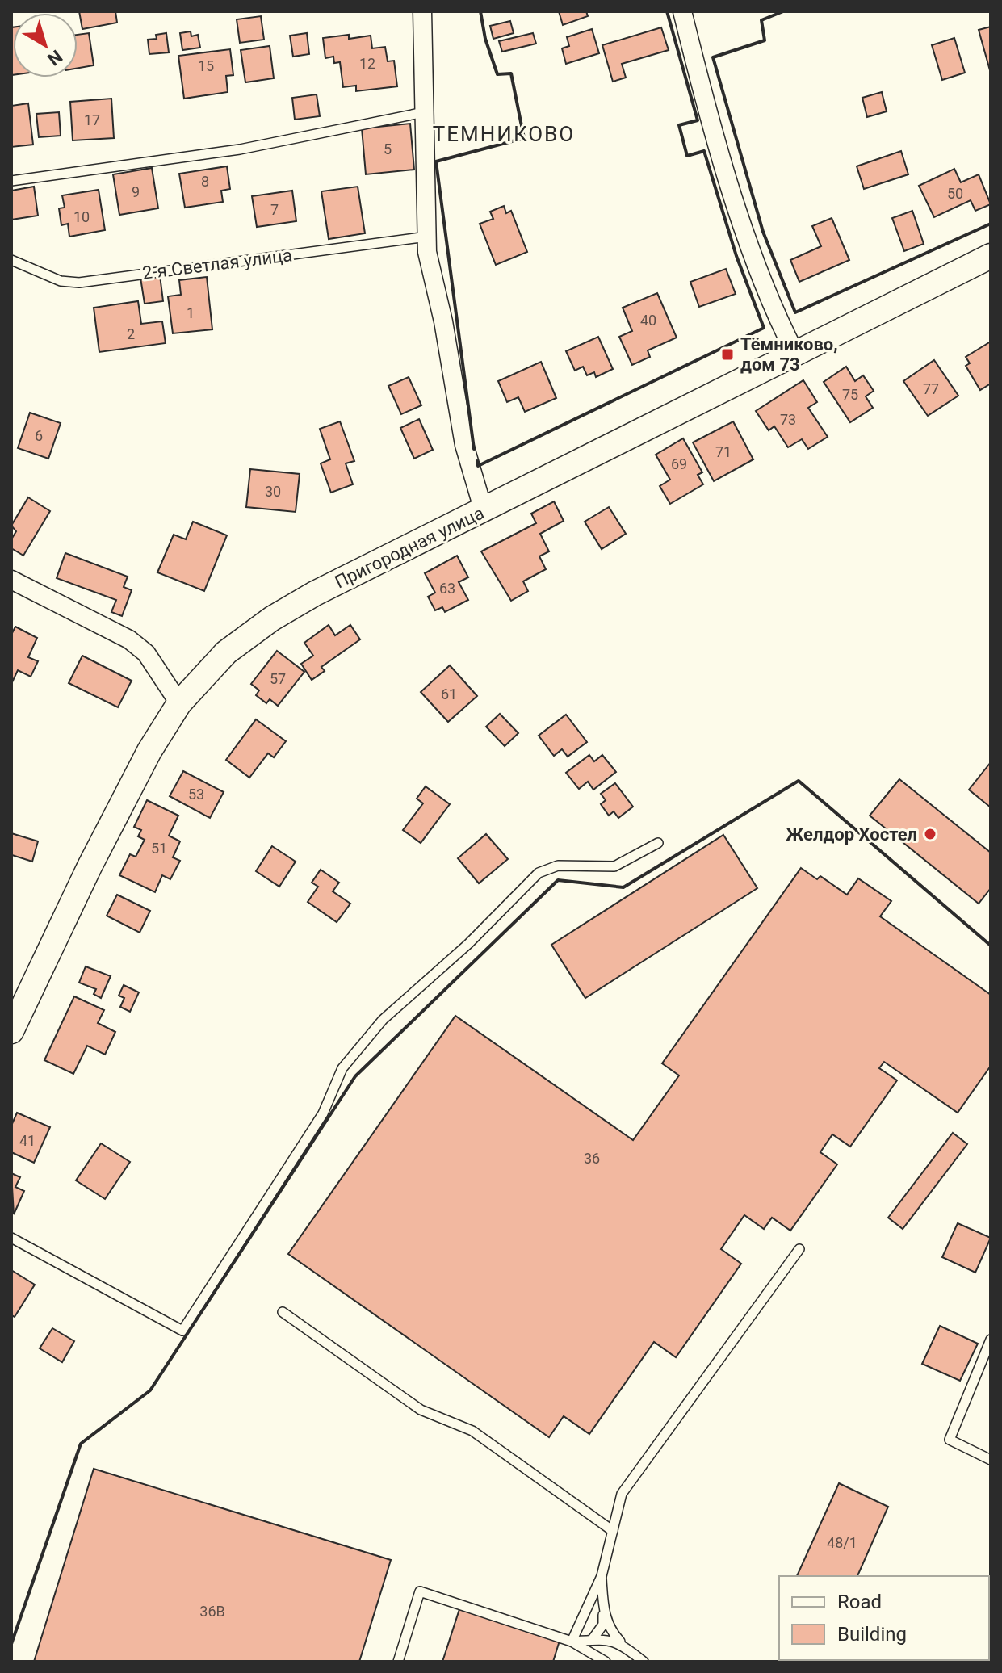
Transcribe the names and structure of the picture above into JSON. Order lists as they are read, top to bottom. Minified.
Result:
{"streets":{"street":["Пригородная улица"],"lane":["2-я Светлая улица"]},"districts":["ТЕМНИКОВО"],"places":{"transit":["Тёмниково, дом 73"],"other":["Желдор Хостел"]},"house_numbers":["12","15","17","5","8","9","50","7","10","1","40","2","77","75","73","6","71","69","30","63","57","61","53","51","41","36","48/1","36В"],"legend":["Road","Building"],"north":"bottom right"}
